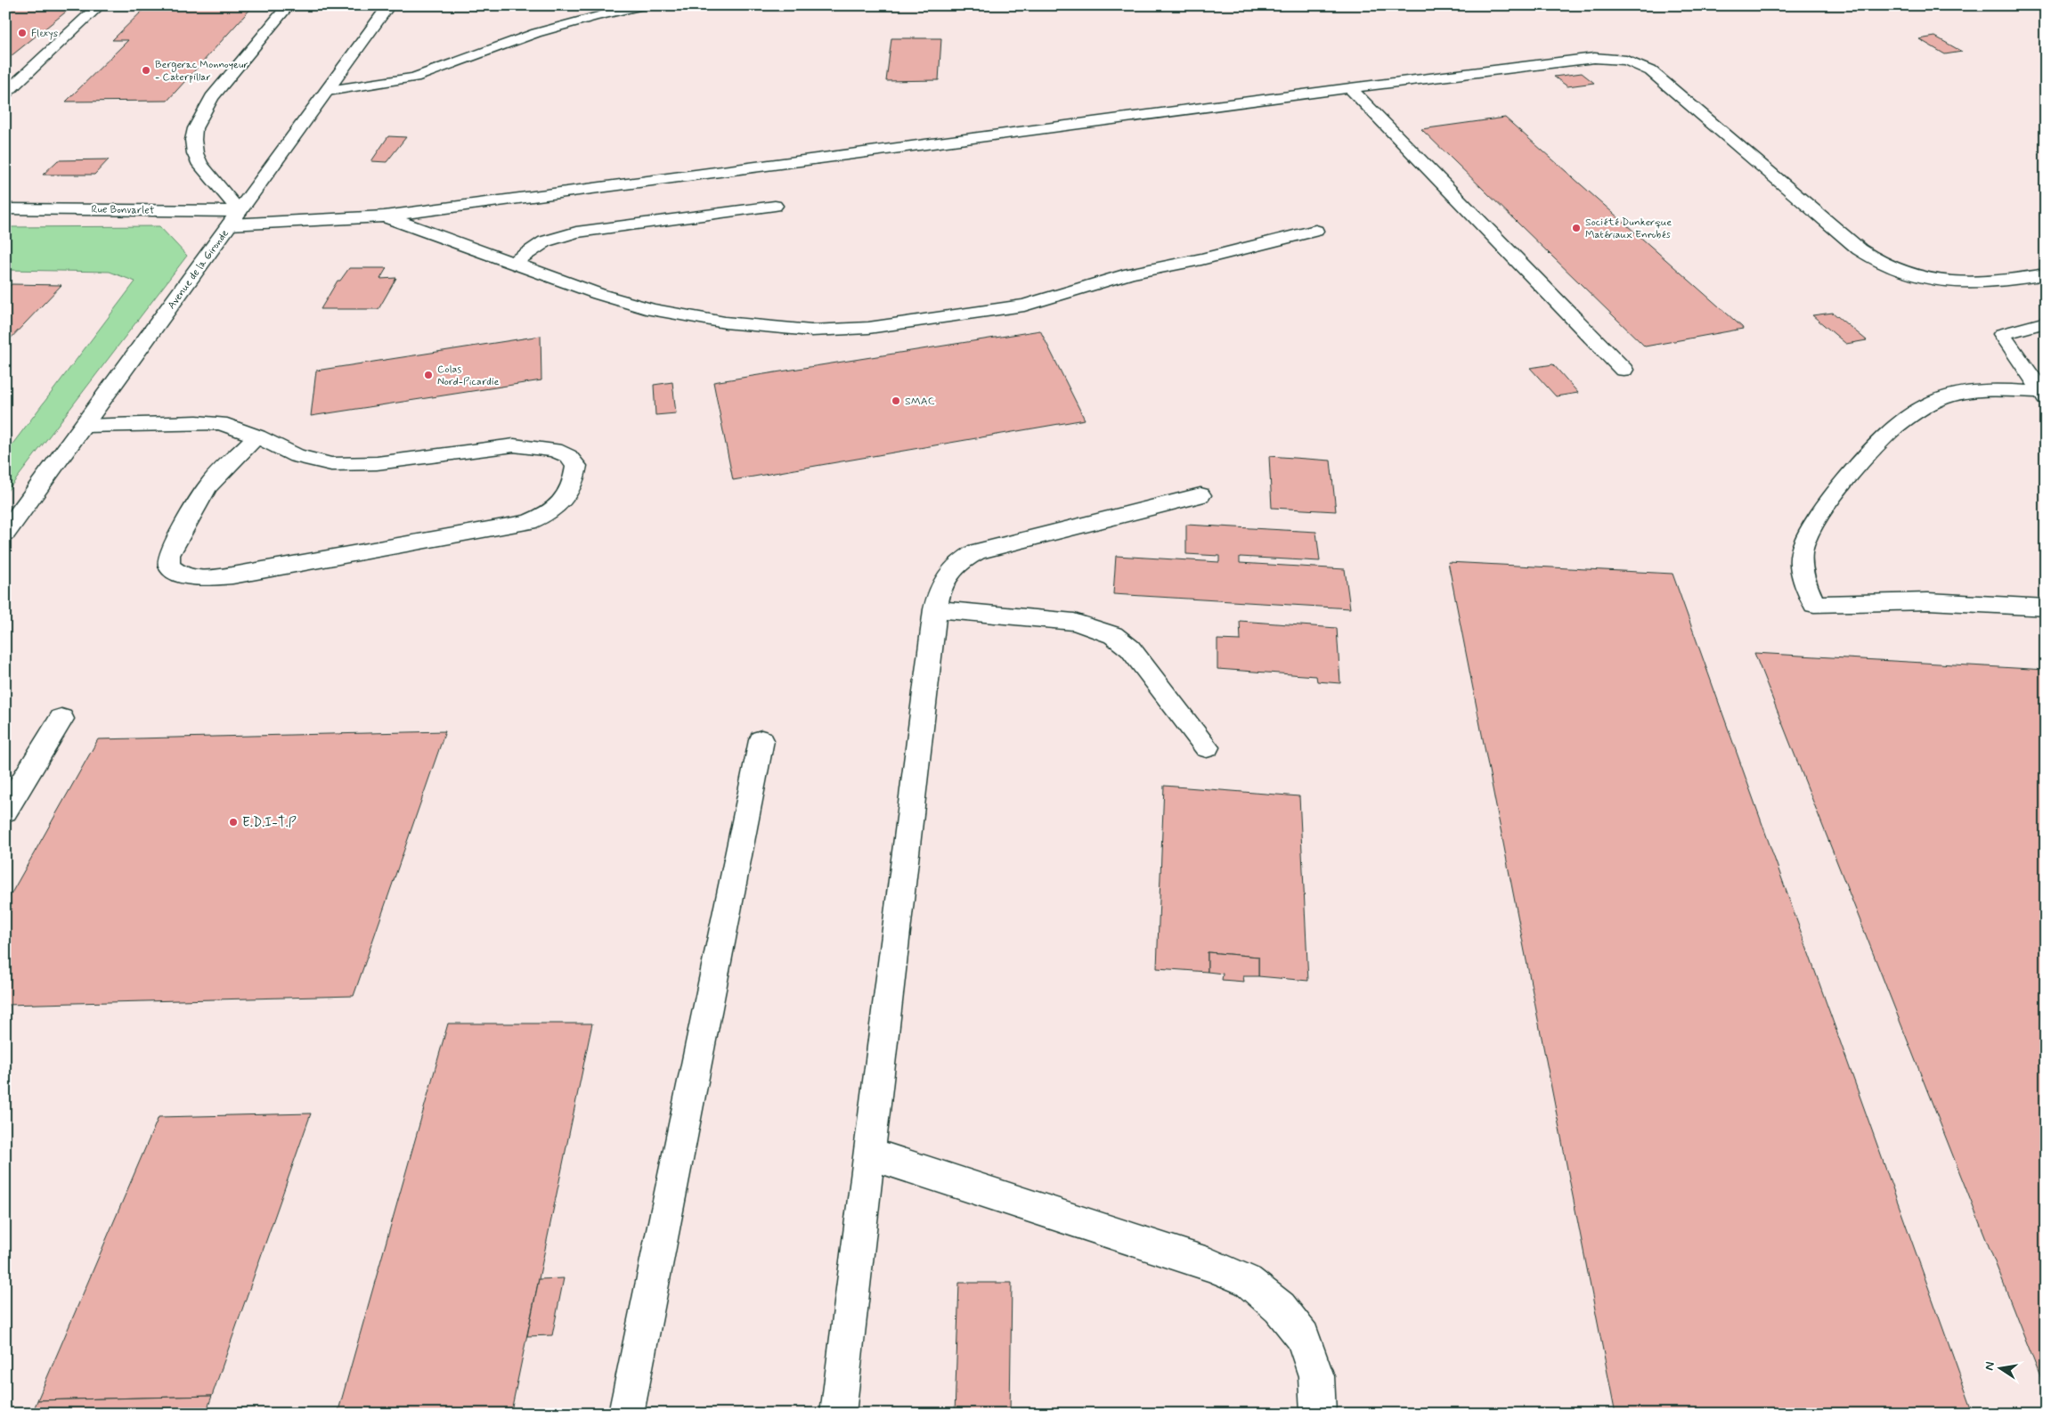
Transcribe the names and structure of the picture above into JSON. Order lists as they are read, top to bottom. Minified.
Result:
{"streets":{"street":["Rue Bonvarlet","Avenue de la Gironde"]},"crossings":[["Rue Bonvarlet","Avenue de la Gironde"]],"places":["Flexys","Bergerac Monnoyeur - Caterpillar","Société Dunkerque Matériaux Enrobés","Colas Nord-Picardie","SMAC","E.D.I-T.P"],"north":"left"}
